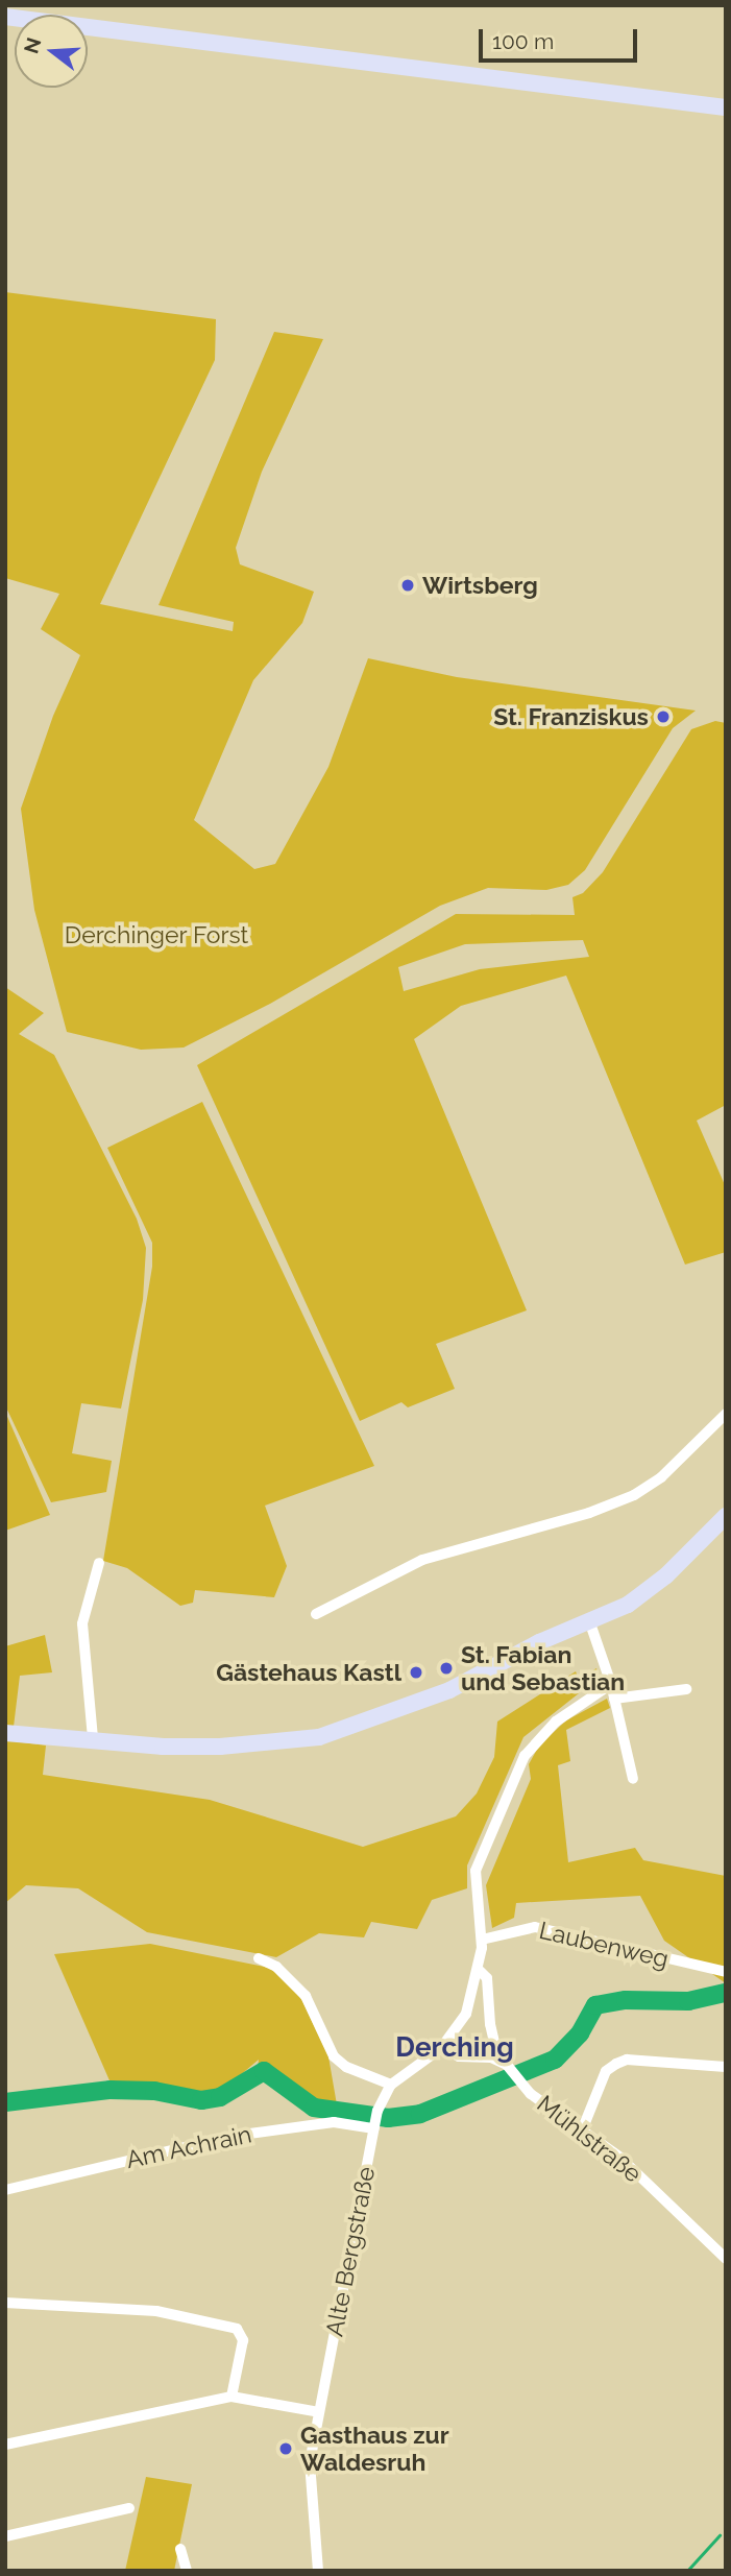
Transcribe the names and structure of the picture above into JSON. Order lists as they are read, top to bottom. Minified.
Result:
{"streets":{"street":["Laubenweg","Mühlstraße","Am Achrain","Alte Bergstraße"]},"crossings":[["Laubenweg","Alte Bergstraße"],["Mühlstraße","Alte Bergstraße"],["Am Achrain","Alte Bergstraße"]],"districts":["Derching"],"parks":["Derchinger Forst"],"places":["Wirtsberg","St. Franziskus","St. Fabian und Sebastian","Gästehaus Kastl","Gasthaus zur Waldesruh"],"scale_bar":"100 m","north":"left"}
